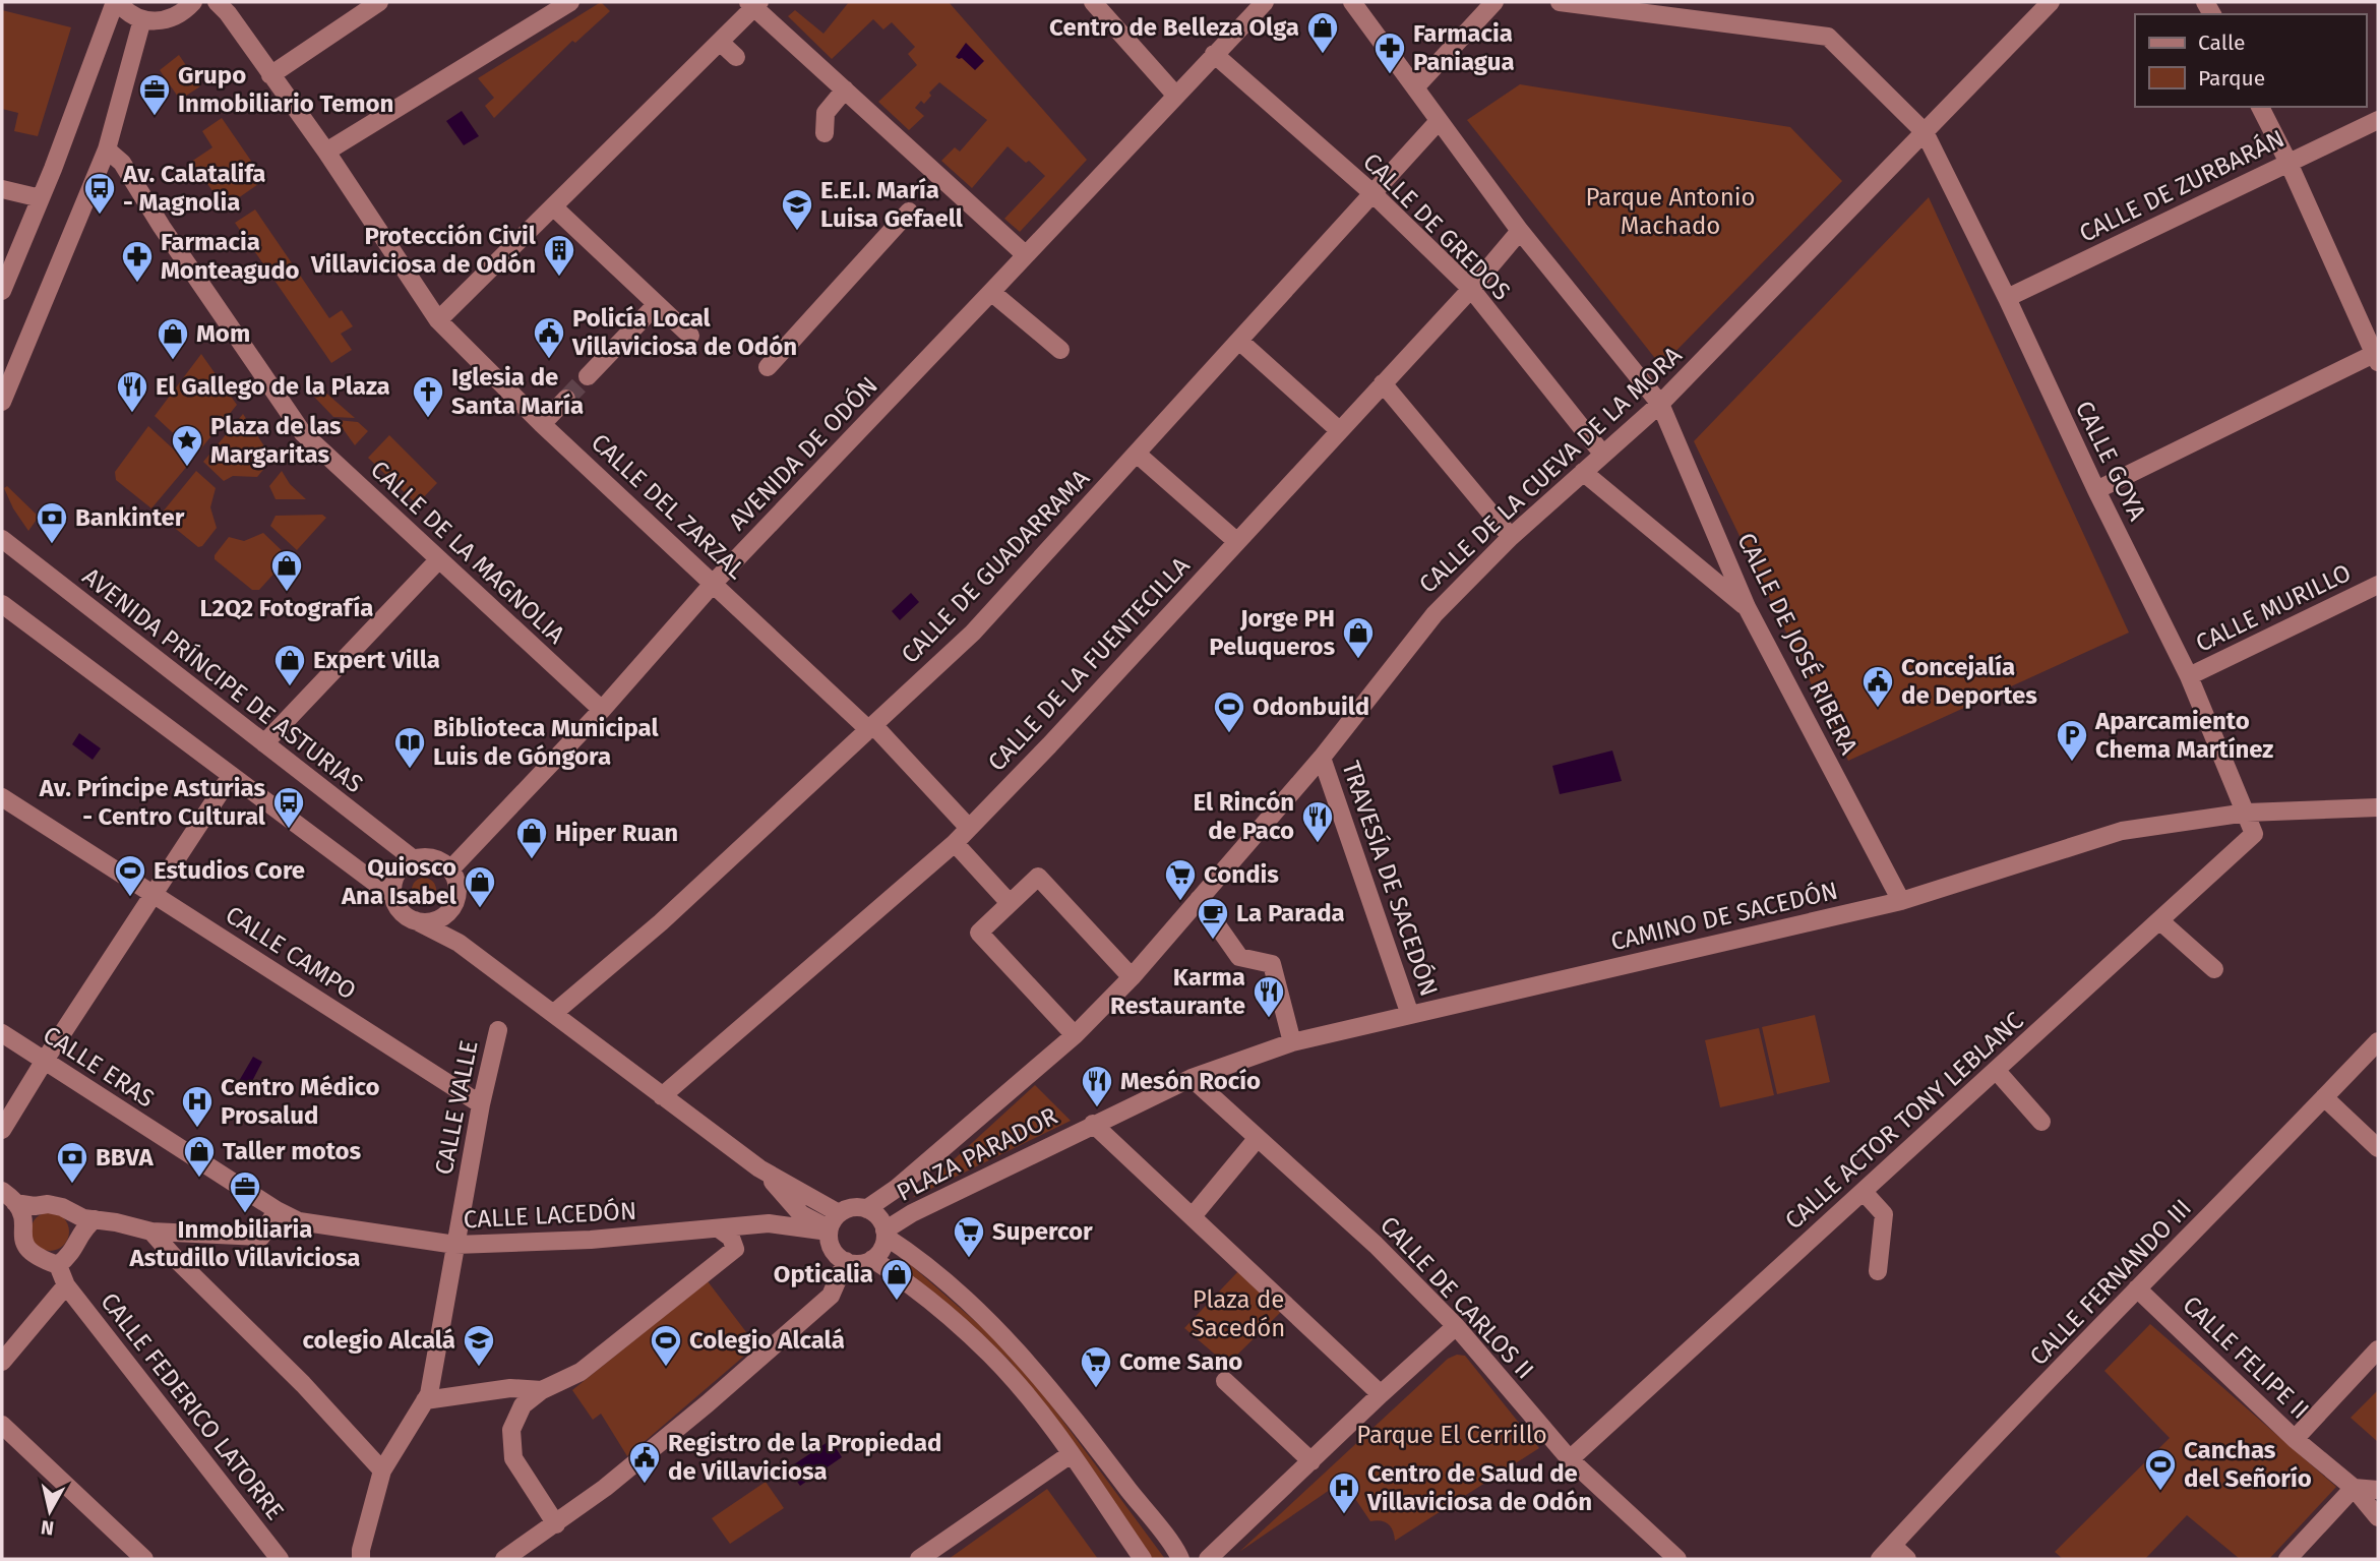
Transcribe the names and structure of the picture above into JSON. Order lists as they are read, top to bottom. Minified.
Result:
{"streets":{"street":["CALLE DE ZURBARÁN","CALLE DE GREDOS","AVENIDA DE ODÓN","CALLE GOYA","CALLE DE LA CUEVA DE LA MORA","CALLE DEL ZARZAL","CALLE DE LA MAGNOLIA","CALLE DE GUADARRAMA","CALLE MURILLO","CALLE DE JOSÉ RIBERA","CALLE DE LA FUENTECILLA","AVENIDA PRÍNCIPE DE ASTURIAS","TRAVESÍA DE SACEDÓN","CAMINO DE SACEDÓN","CALLE CAMPO","CALLE ERAS","CALLE VALLE","CALLE ACTOR TONY LEBLANC","PLAZA PARADOR","CALLE LACEDÓN","CALLE FERNANDO III","CALLE DE CARLOS II","CALLE FELIPE II","CALLE FEDERICO LATORRE"]},"crossings":[["CALLE DE ZURBARÁN","CALLE GOYA"],["CALLE DE GREDOS","AVENIDA DE ODÓN"],["CALLE DE GREDOS","CALLE DE LA CUEVA DE LA MORA"],["CALLE DE GREDOS","CALLE DE GUADARRAMA"],["CALLE DE GREDOS","CALLE DE LA FUENTECILLA"],["AVENIDA DE ODÓN","CALLE DEL ZARZAL"],["AVENIDA DE ODÓN","CALLE DE LA MAGNOLIA"],["AVENIDA DE ODÓN","AVENIDA PRÍNCIPE DE ASTURIAS"],["CALLE GOYA","CALLE DE LA CUEVA DE LA MORA"],["CALLE GOYA","CALLE MURILLO"],["CALLE GOYA","CAMINO DE SACEDÓN"],["CALLE GOYA","CALLE ACTOR TONY LEBLANC"],["CALLE DE LA CUEVA DE LA MORA","CALLE DE JOSÉ RIBERA"],["CALLE DE LA CUEVA DE LA MORA","TRAVESÍA DE SACEDÓN"],["CALLE DE LA CUEVA DE LA MORA","PLAZA PARADOR"],["CALLE DEL ZARZAL","CALLE DE GUADARRAMA"],["CALLE DEL ZARZAL","CALLE DE LA FUENTECILLA"],["CALLE DE GUADARRAMA","CALLE DE JOSÉ RIBERA"],["CALLE DE JOSÉ RIBERA","CALLE DE LA FUENTECILLA"],["CALLE DE JOSÉ RIBERA","CAMINO DE SACEDÓN"],["TRAVESÍA DE SACEDÓN","CAMINO DE SACEDÓN"],["CAMINO DE SACEDÓN","CALLE ACTOR TONY LEBLANC"],["CAMINO DE SACEDÓN","PLAZA PARADOR"],["CAMINO DE SACEDÓN","CALLE DE CARLOS II"],["CALLE CAMPO","CALLE VALLE"],["CALLE ERAS","CALLE LACEDÓN"],["CALLE VALLE","CALLE LACEDÓN"],["CALLE ACTOR TONY LEBLANC","CALLE DE CARLOS II"],["PLAZA PARADOR","CALLE LACEDÓN"],["CALLE FERNANDO III","CALLE FELIPE II"]],"parks":["Parque Antonio Machado","Plaza de Sacedón","Parque El Cerrillo"],"places":{"shop":["Centro de Belleza Olga","Mom","L2Q2 Fotografía","Jorge PH Peluqueros","Expert Villa","Hiper Ruan","Quiosco Ana Isabel","Taller motos","Opticalia"],"pharmacy":["Farmacia Paniagua","Farmacia Monteagudo"],"office":["Grupo Inmobiliario Temon","Inmobiliaria Astudillo Villaviciosa"],"bus stop":["Av. Calatalifa - Magnolia","Av. Príncipe Asturias - Centro Cultural"],"school or university":["E.E.I. María Luisa Gefaell","colegio Alcalá"],"building":["Protección Civil Villaviciosa de Odón"],"public building":["Policía Local Villaviciosa de Odón","Concejalía de Deportes","Registro de la Propiedad de Villaviciosa"],"restaurant":["El Gallego de la Plaza","El Rincón de Paco","Karma Restaurante","Mesón Rocío"],"church":["Iglesia de Santa María"],"place":["Plaza de las Margaritas"],"bank":["Bankinter","BBVA"],"sports":["Odonbuild","Estudios Core","Colegio Alcalá","Canchas del Señorío"],"parking":["Aparcamiento Chema Martínez"],"library":["Biblioteca Municipal Luis de Góngora"],"supermarket":["Condis","Supercor","Come Sano"],"cafe":["La Parada"],"hospital":["Centro Médico Prosalud","Centro de Salud de Villaviciosa de Odón"]},"legend":["Calle","Parque"],"north":"bottom"}
